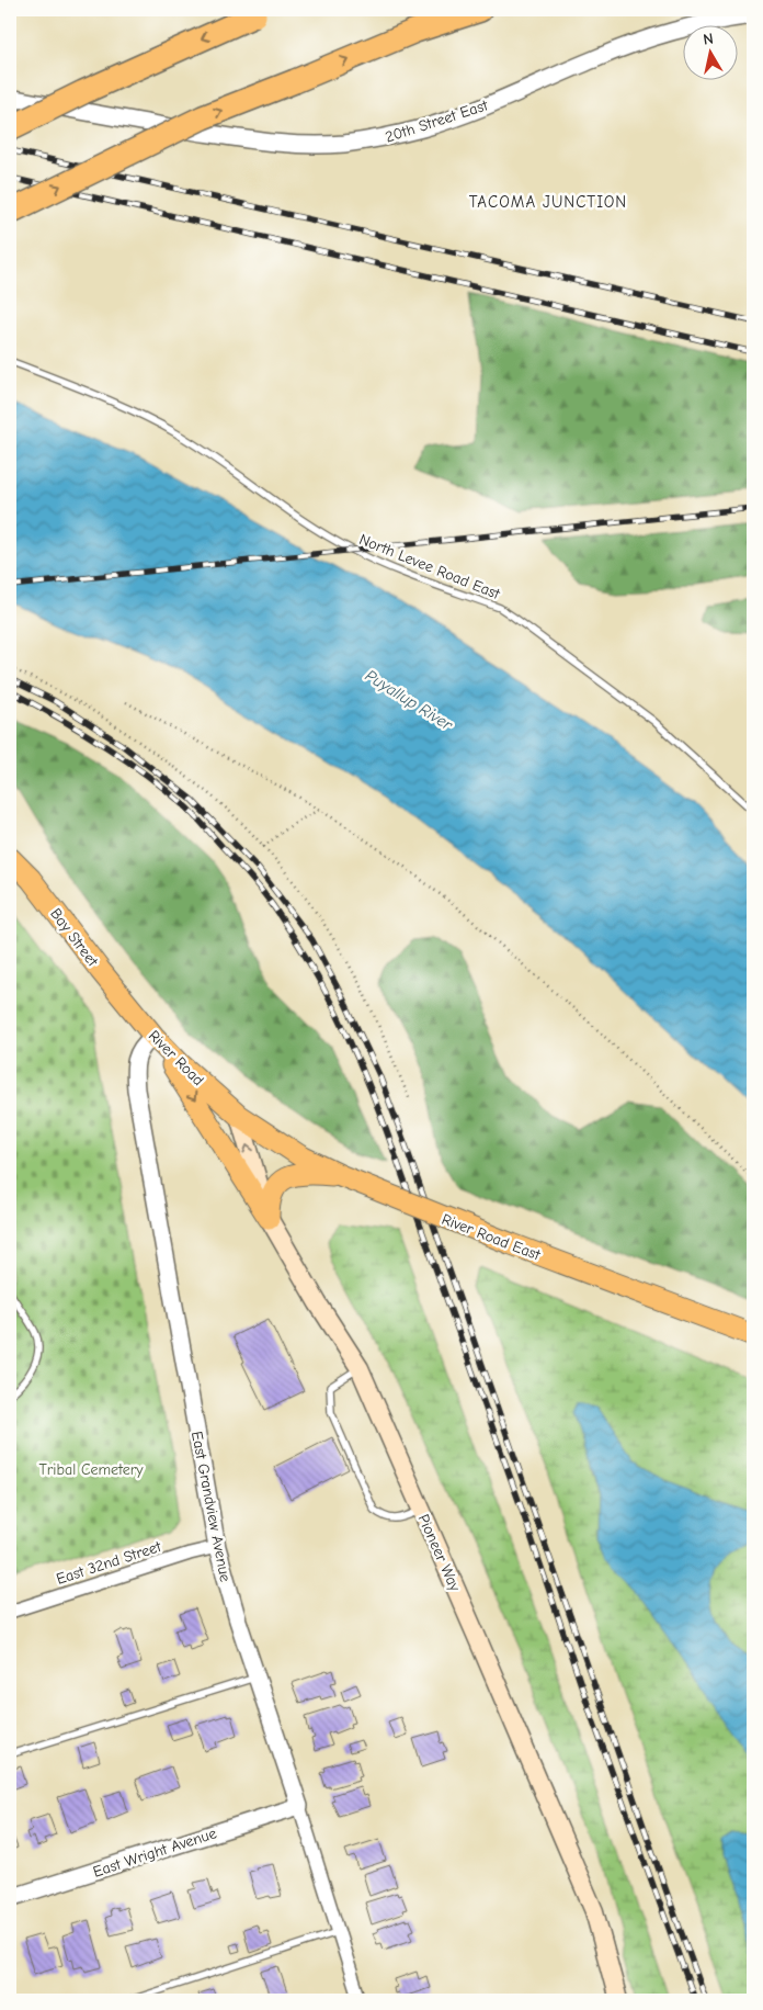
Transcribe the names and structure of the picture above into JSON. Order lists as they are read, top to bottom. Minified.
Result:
{"streets":{"main road":["Bay Street","River Road","River Road East","Pioneer Way"],"street":["20th Street East","East Grandview Avenue","East 32nd Street","East Wright Avenue"],"lane":["North Levee Road East"]},"crossings":[["Bay Street","River Road"],["River Road","River Road East"],["River Road","East Grandview Avenue"],["River Road","Pioneer Way"],["River Road East","Pioneer Way"],["East Grandview Avenue","East 32nd Street"],["East Grandview Avenue","East Wright Avenue"]],"districts":["TACOMA JUNCTION"],"water":["Puyallup River"],"parks":["Tribal Cemetery"],"north":"top"}
